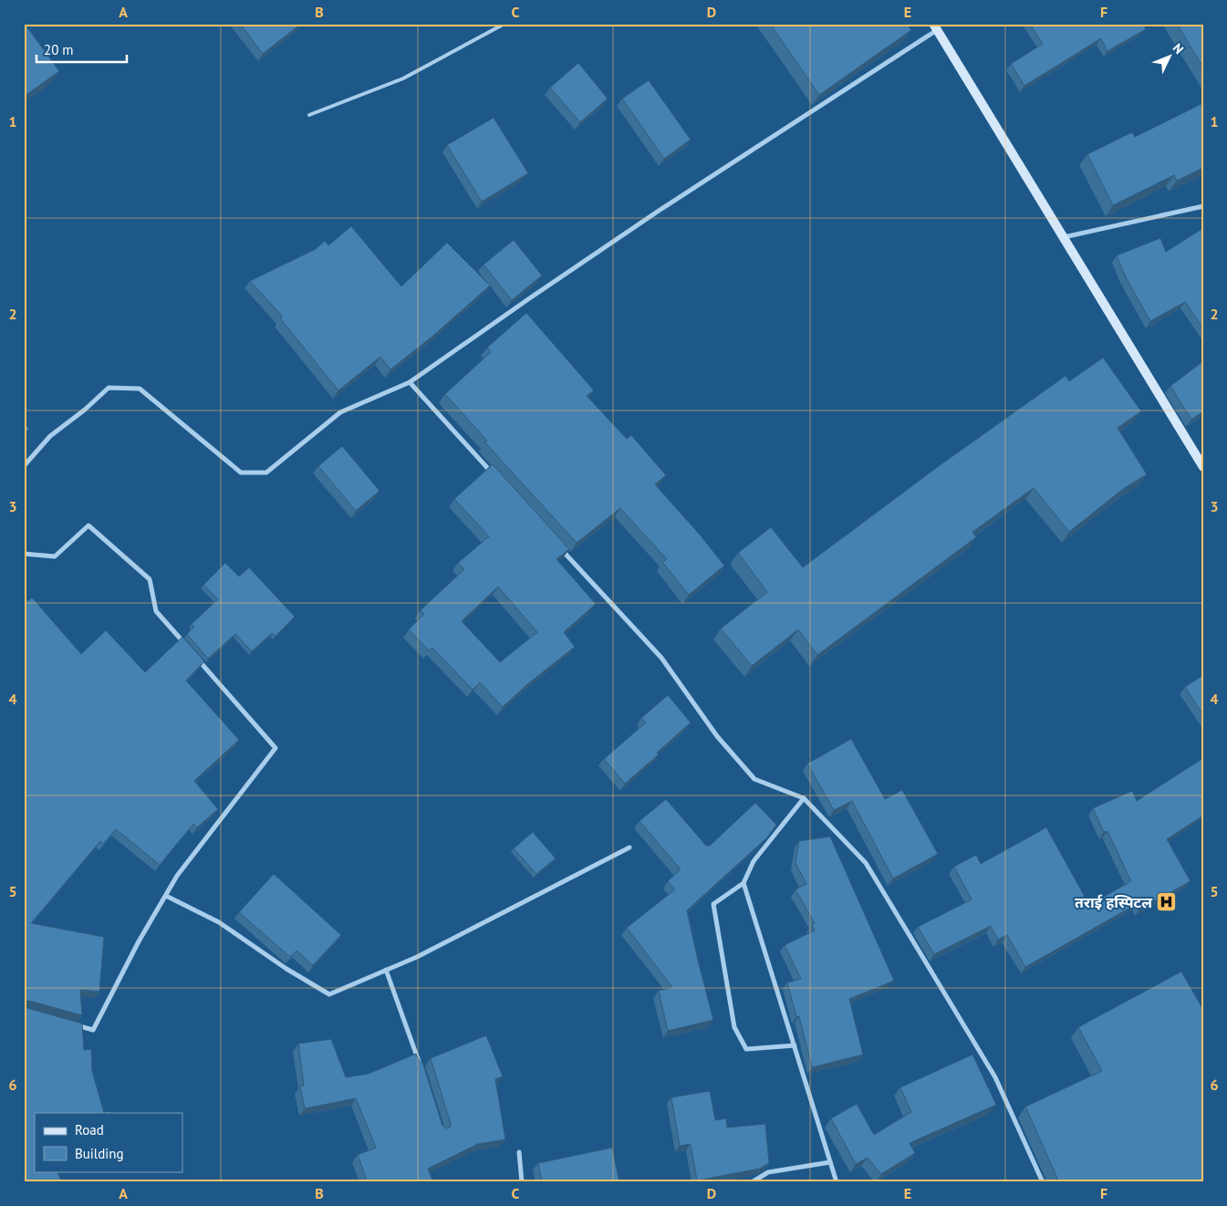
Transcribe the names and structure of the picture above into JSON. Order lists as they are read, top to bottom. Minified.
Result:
{"places":{"hospital":["तराई हस्पिटल"]},"legend":["Road","Building"],"scale_bar":"20 m","north":"top right","grid":{"columns":["A","B","C","D","E","F"],"rows":["1","2","3","4","5","6"]}}
